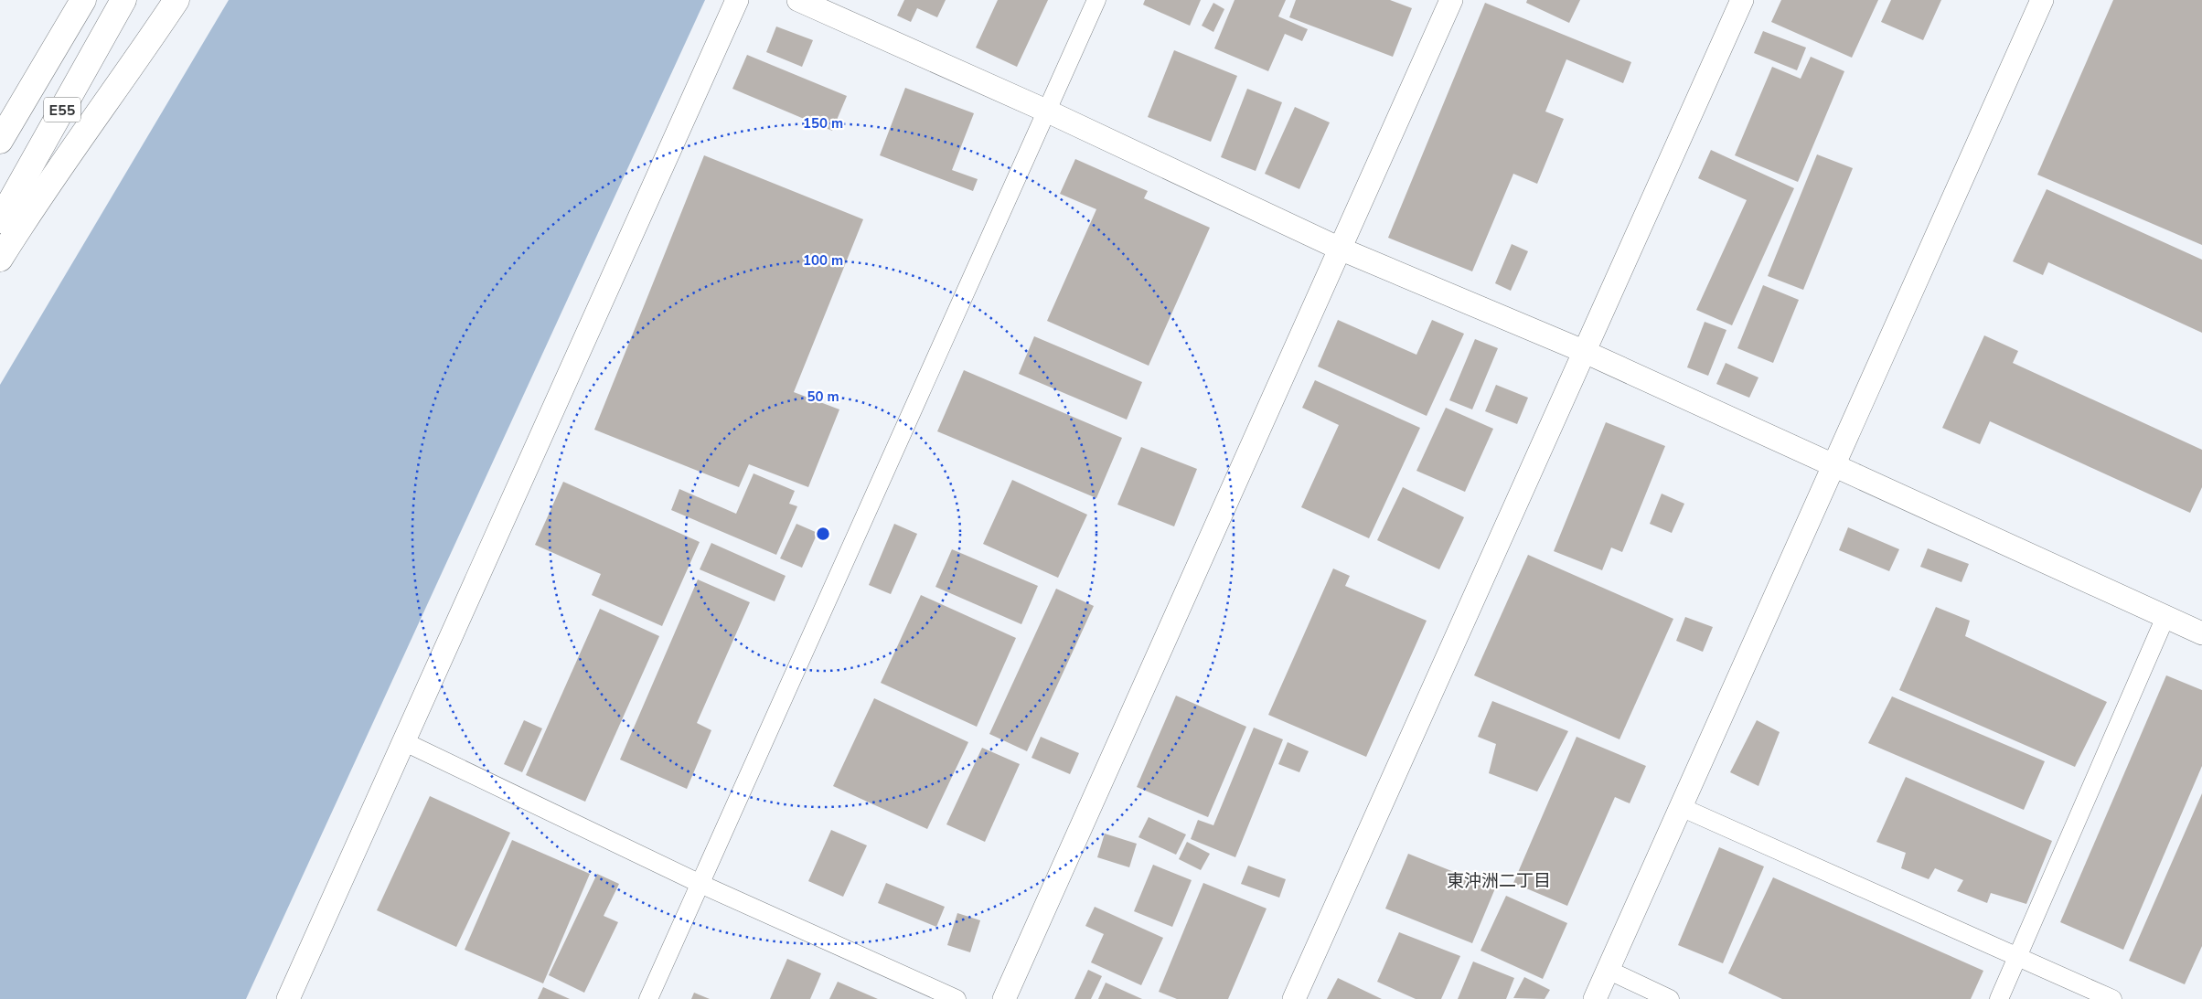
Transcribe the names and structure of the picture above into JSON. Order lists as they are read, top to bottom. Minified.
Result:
{"streets":{"highway":["E55"]},"districts":["東沖洲二丁目"],"rings":["150 m","100 m","50 m"]}
